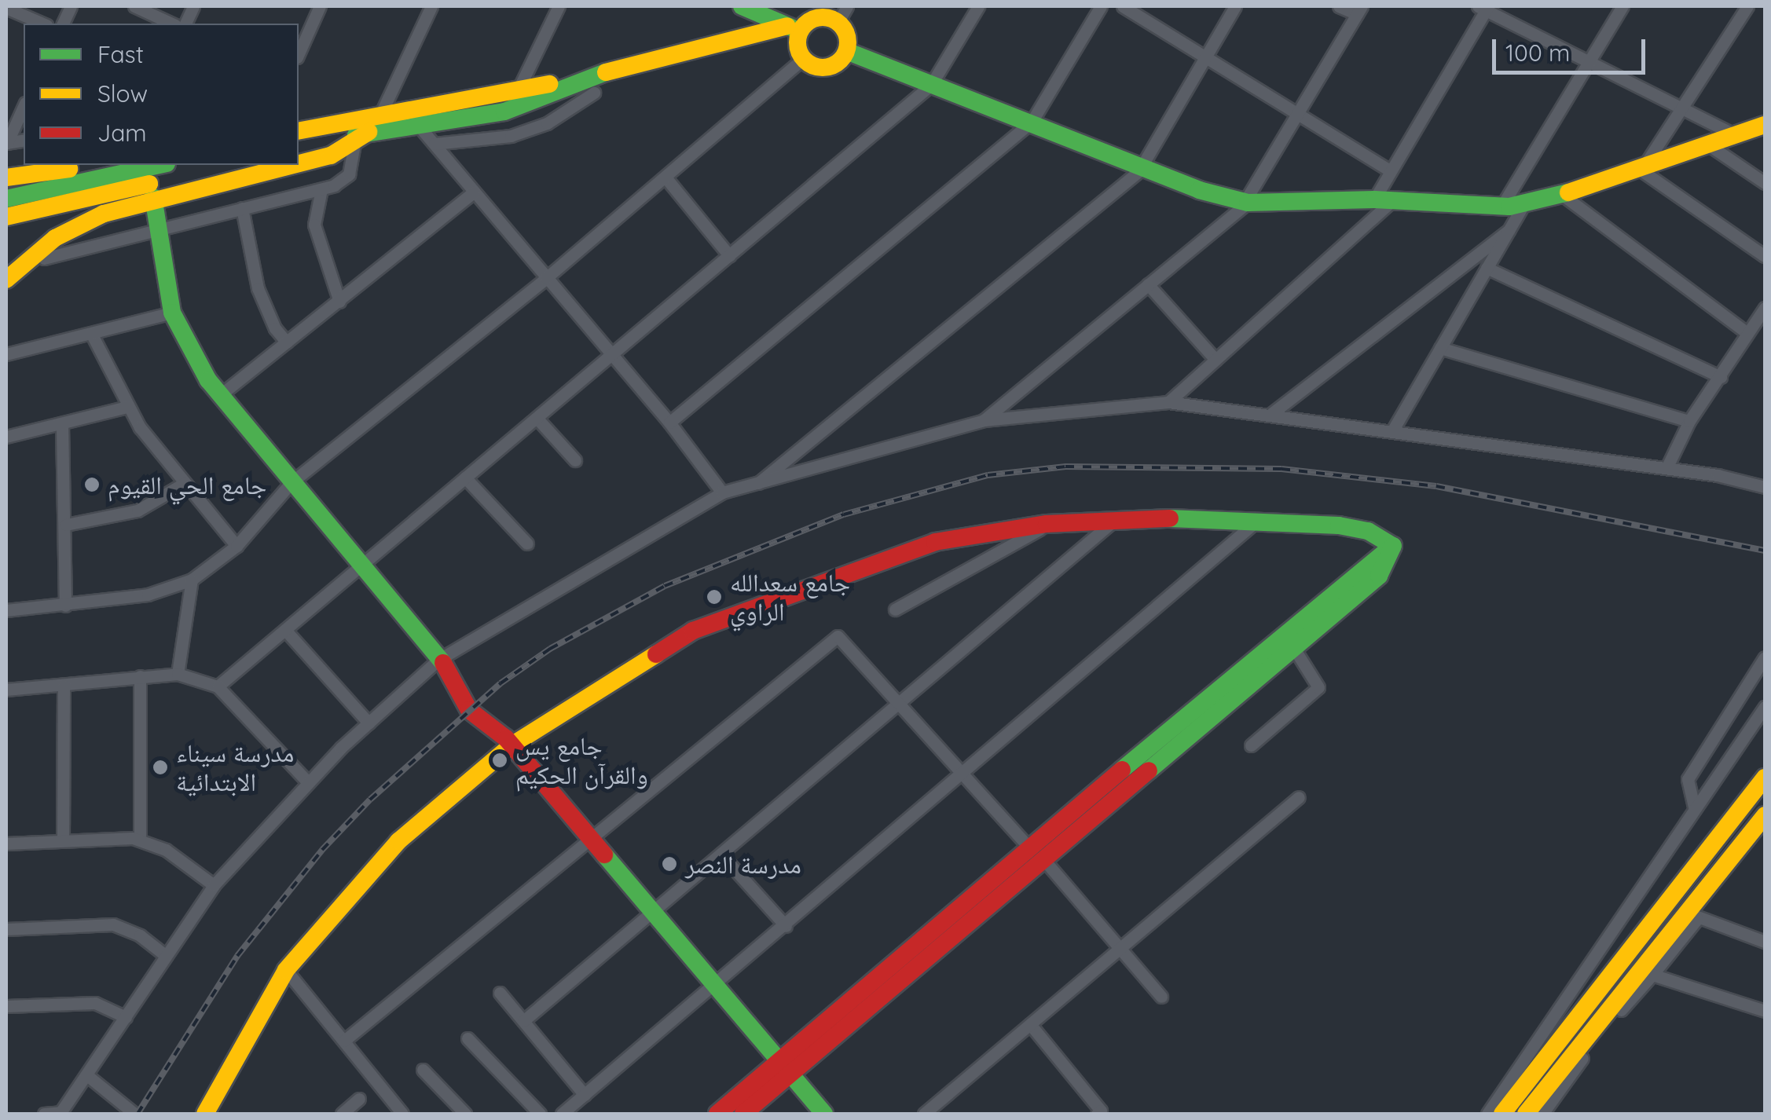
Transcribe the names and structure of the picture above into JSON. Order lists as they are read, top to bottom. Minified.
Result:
{"places":["جامع الحي القيوم","جامع سعدالله الراوي","جامع يس والقرآن الحكيم","مدرسة سيناء الابتدائية","مدرسة النصر"],"legend":["Fast","Slow","Jam"],"scale_bar":"100 m"}
